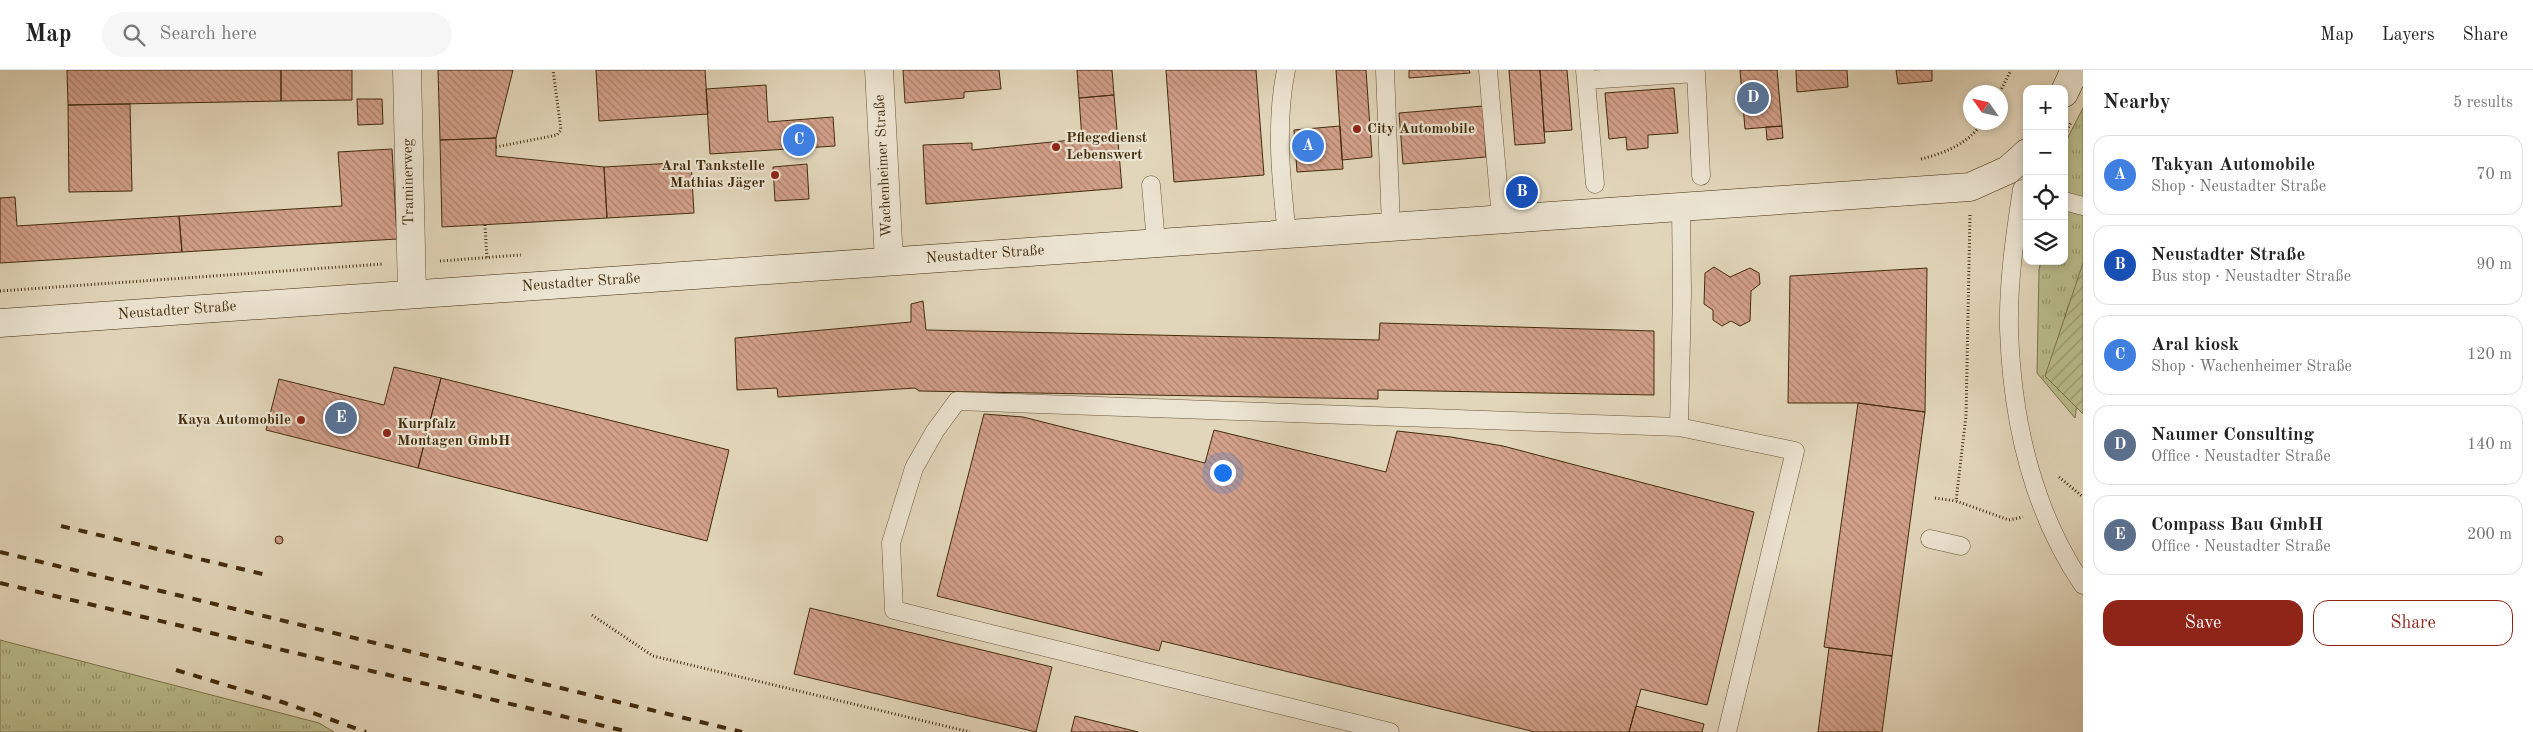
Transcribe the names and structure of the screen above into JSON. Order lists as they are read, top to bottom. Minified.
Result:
{"streets":{"main road":["Wachenheimer Straße","Traminerweg","Neustadter Straße"]},"crossings":[["Wachenheimer Straße","Neustadter Straße"],["Traminerweg","Neustadter Straße"]],"places":["City Automobile","Pflegedienst Lebenswert","Aral Tankstelle Mathias Jäger","Kaya Automobile","Kurpfalz Montagen GmbH"],"north":"top left","page":{"header":"Map","search":"Search here","nav":["Map","Layers","Share"],"heading":["Nearby","5 results"],"pins":["D","C","A","B","E"],"map_buttons":["+","−"],"list":[{"mark":"A","name":"Takyan Automobile","note":"Shop · Neustadter Straße","value":"70 m"},{"mark":"B","name":"Neustadter Straße","note":"Bus stop · Neustadter Straße","value":"90 m"},{"mark":"C","name":"Aral kiosk","note":"Shop · Wachenheimer Straße","value":"120 m"},{"mark":"D","name":"Naumer Consulting","note":"Office · Neustadter Straße","value":"140 m"},{"mark":"E","name":"Compass Bau GmbH","note":"Office · Neustadter Straße","value":"200 m"}],"buttons":["Save","Share"]}}
